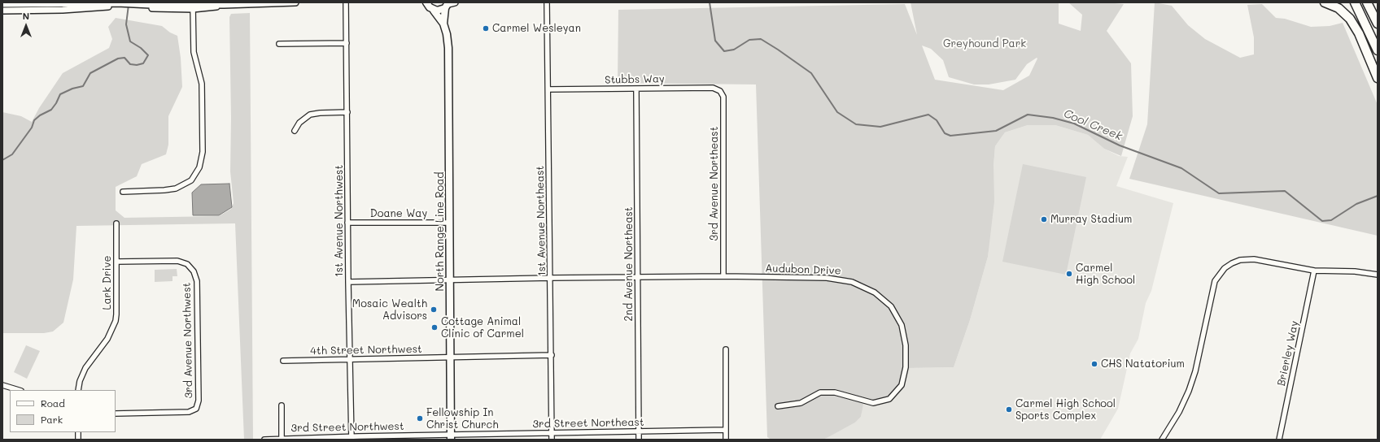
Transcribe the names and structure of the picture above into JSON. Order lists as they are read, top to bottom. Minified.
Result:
{"streets":{"main road":["North Range Line Road"],"street":["Stubbs Way","3rd Avenue Northeast","Doane Way","1st Avenue Northwest","1st Avenue Northeast","2nd Avenue Northeast","Audubon Drive","Lark Drive","3rd Avenue Northwest","4th Street Northwest","Brierley Way","3rd Street Northeast","3rd Street Northwest"]},"crossings":[["Stubbs Way","3rd Avenue Northeast"],["Stubbs Way","1st Avenue Northeast"],["Stubbs Way","2nd Avenue Northeast"],["3rd Avenue Northeast","Audubon Drive"],["Doane Way","1st Avenue Northwest"],["Doane Way","North Range Line Road"],["1st Avenue Northwest","Audubon Drive"],["1st Avenue Northwest","4th Street Northwest"],["1st Avenue Northwest","3rd Street Northwest"],["1st Avenue Northeast","Audubon Drive"],["1st Avenue Northeast","4th Street Northwest"],["1st Avenue Northeast","3rd Street Northeast"],["North Range Line Road","Audubon Drive"],["North Range Line Road","4th Street Northwest"],["North Range Line Road","3rd Street Northeast"],["North Range Line Road","3rd Street Northwest"],["2nd Avenue Northeast","Audubon Drive"],["2nd Avenue Northeast","3rd Street Northeast"],["Lark Drive","3rd Avenue Northwest"],["3rd Street Northeast","3rd Street Northwest"]],"water":["Cool Creek"],"parks":["Greyhound Park"],"places":["Carmel Wesleyan","Murray Stadium","Carmel High School","Mosaic Wealth Advisors","Cottage Animal Clinic of Carmel","CHS Natatorium","Carmel High School Sports Complex","Fellowship In Christ Church"],"legend":["Road","Park"],"north":"top"}
